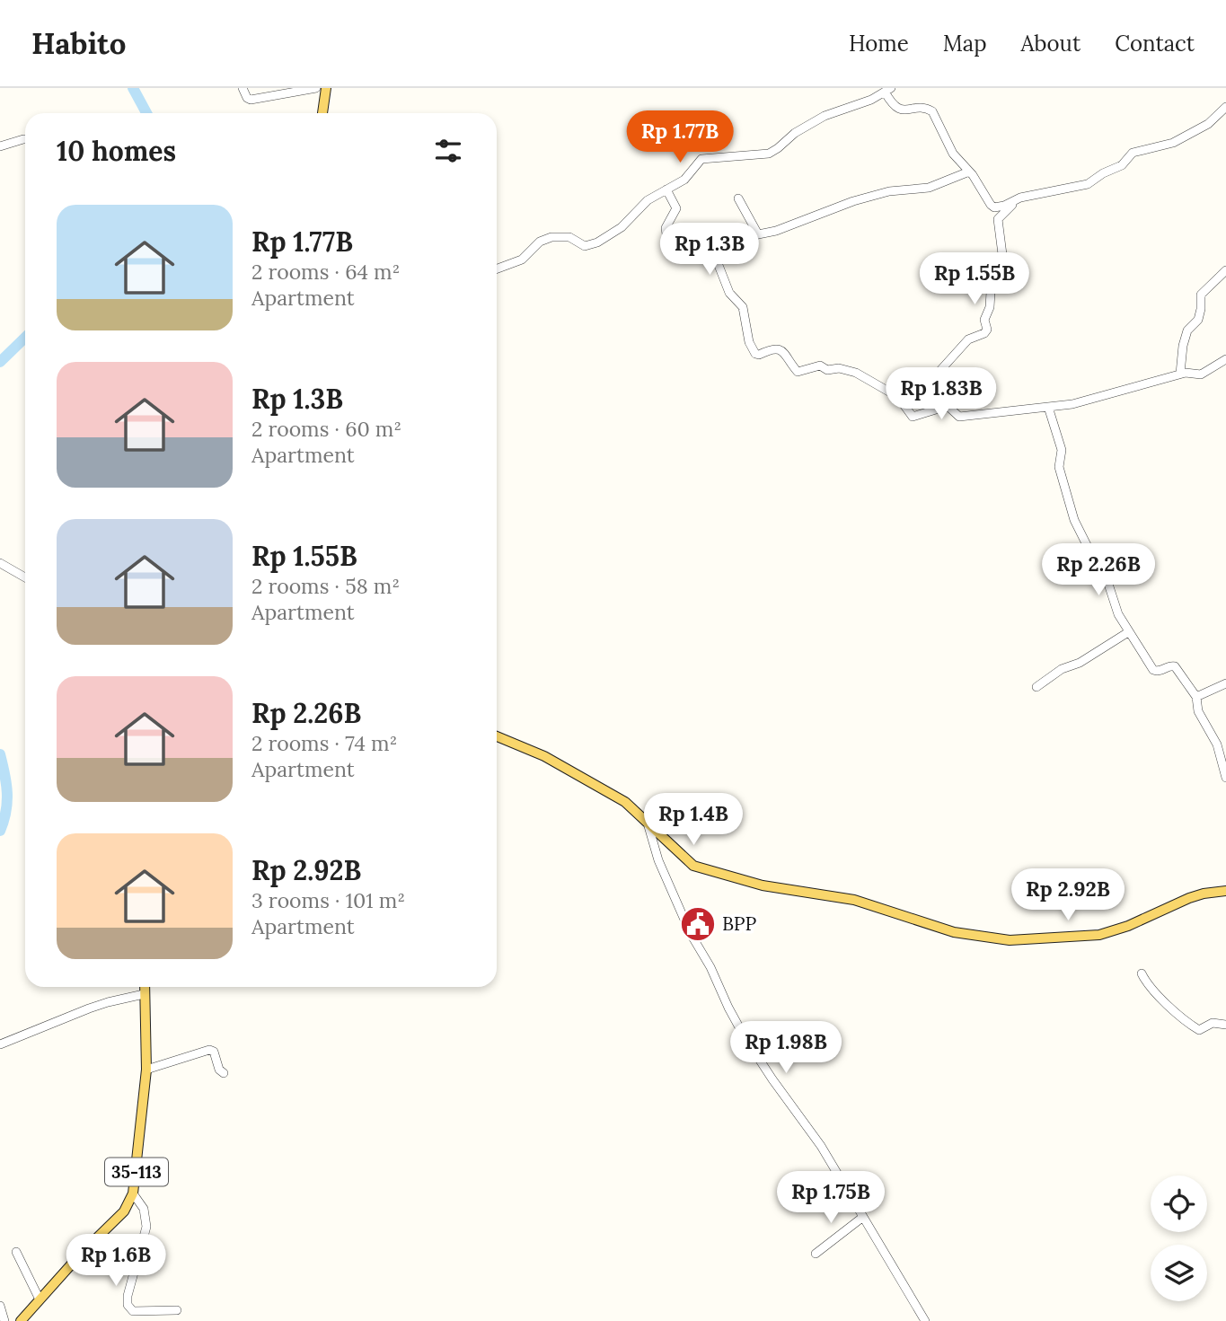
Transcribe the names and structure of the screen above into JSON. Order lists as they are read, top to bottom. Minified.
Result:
{"streets":{"main road":["35-113"]},"places":{"public building":["BPP"]},"page":{"header":"Habito","nav":["Home","Map","About","Contact"],"price":["Rp 1.77B","Rp 1.3B","Rp 1.55B","Rp 1.83B","Rp 2.26B","Rp 1.4B","Rp 2.92B","Rp 1.98B","Rp 1.75B","Rp 1.6B"],"heading":"10 homes","list":[{"name":"Rp 1.77B","note":"2 rooms · 64 m² · Apartment"},{"name":"Rp 1.3B","note":"2 rooms · 60 m² · Apartment"},{"name":"Rp 1.55B","note":"2 rooms · 58 m² · Apartment"},{"name":"Rp 2.26B","note":"2 rooms · 74 m² · Apartment"},{"name":"Rp 2.92B","note":"3 rooms · 101 m² · Apartment"}]}}
